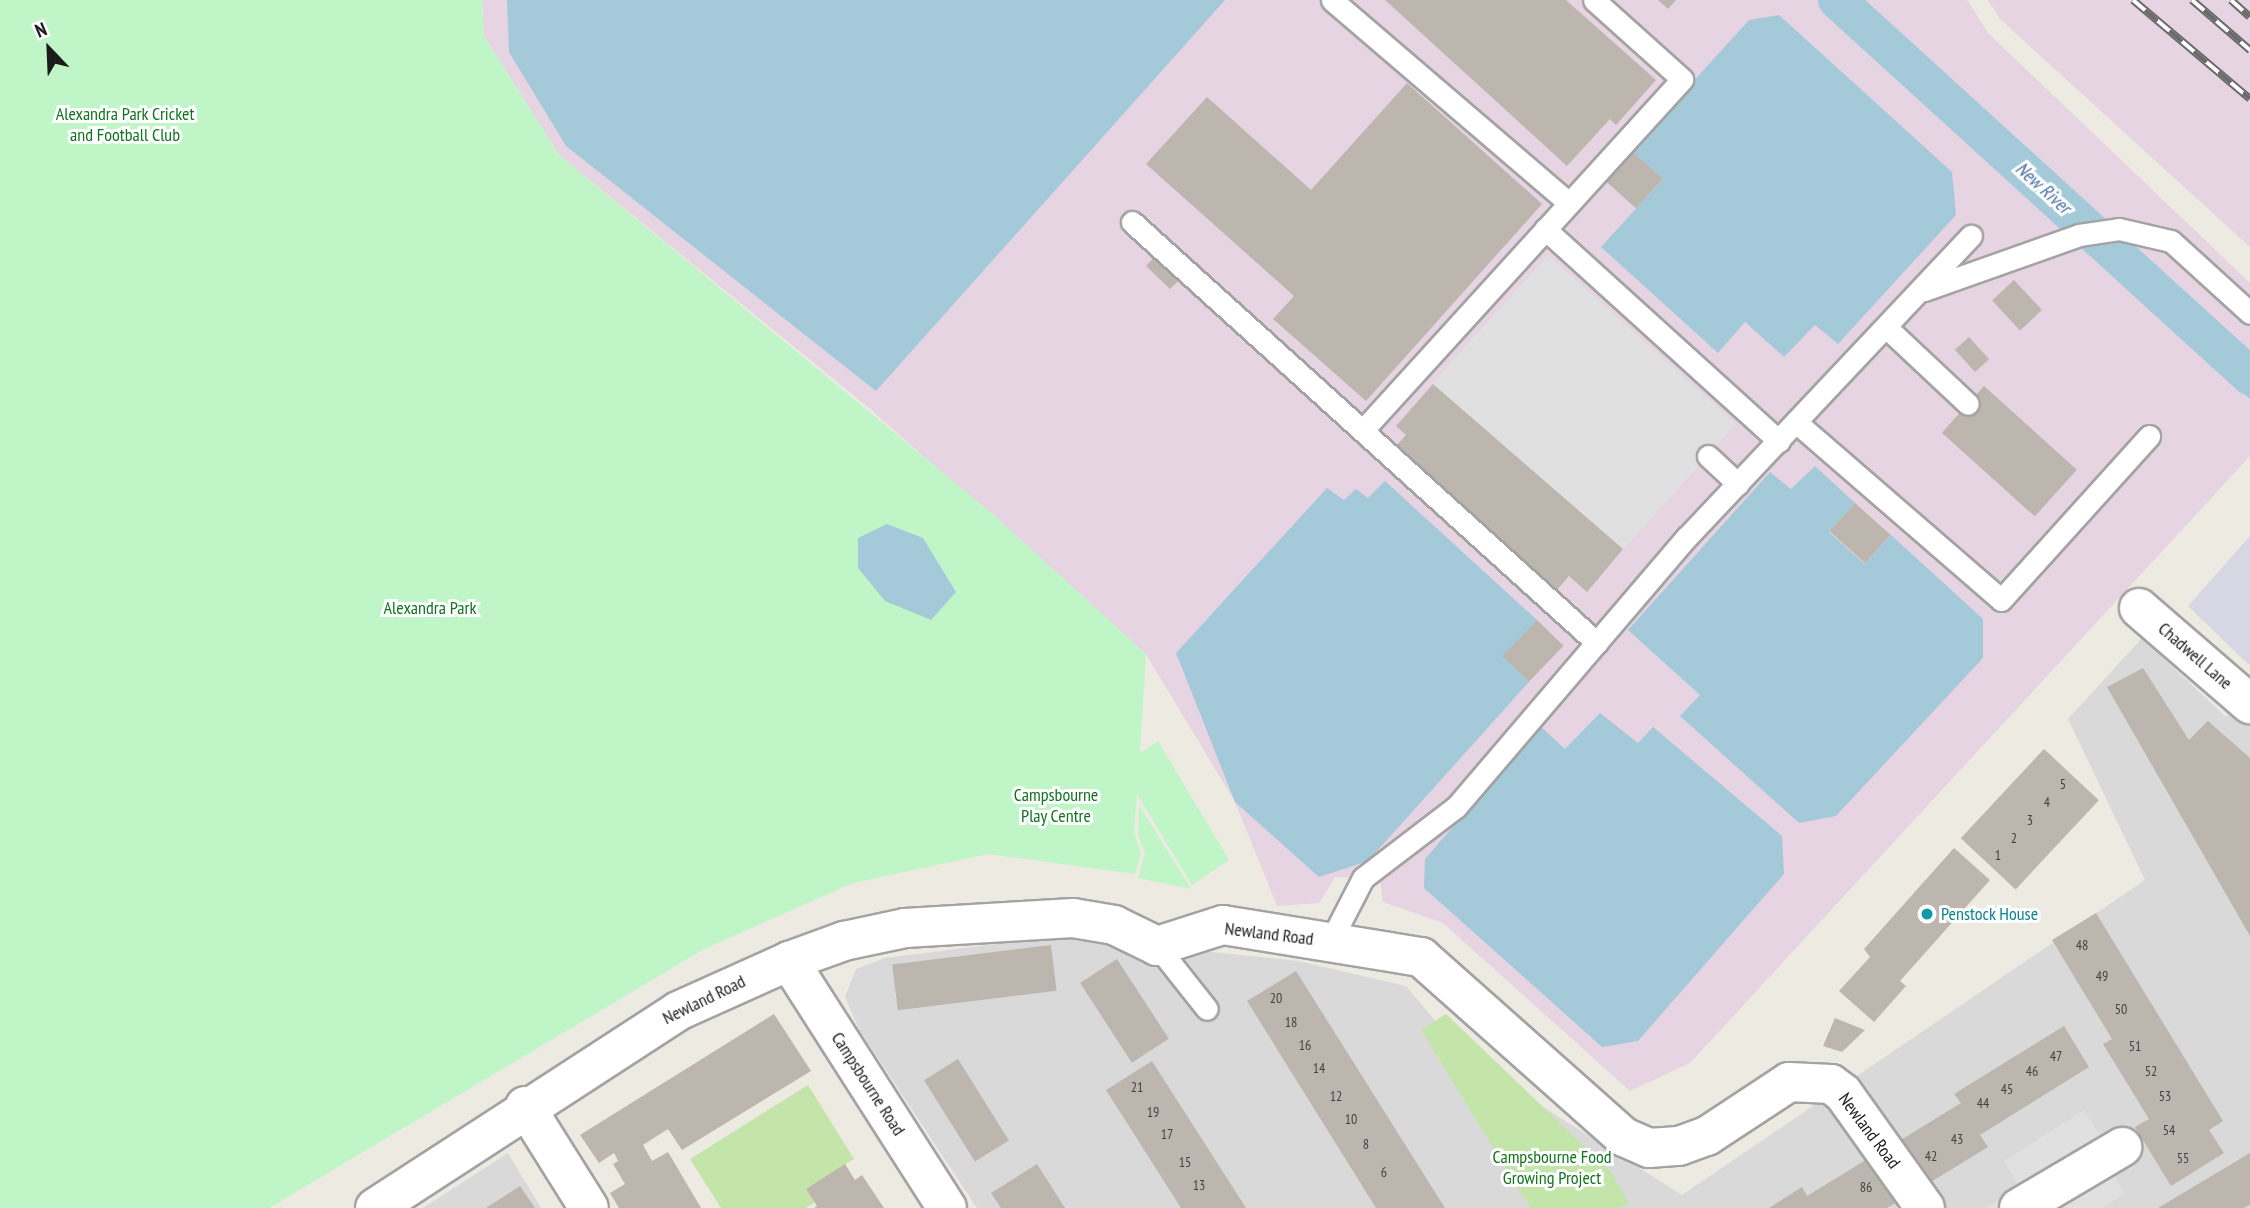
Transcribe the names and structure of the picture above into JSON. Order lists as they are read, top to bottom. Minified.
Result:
{"streets":{"street":["Chadwell Lane","Newland Road","Campsbourne Road"]},"crossings":[["Newland Road","Campsbourne Road"]],"water":["New River"],"parks":["Alexandra Park Cricket and Football Club","Alexandra Park","Campsbourne Play Centre","Campsbourne Food Growing Project"],"places":["Penstock House"],"house_numbers":["5","4","3","2","1","48","49","20","50","18","16","51","47","14","46","52","21","45","12","53","44","19","10","54","17","43","8","42","55","15","6","13","86"],"north":"top left"}
